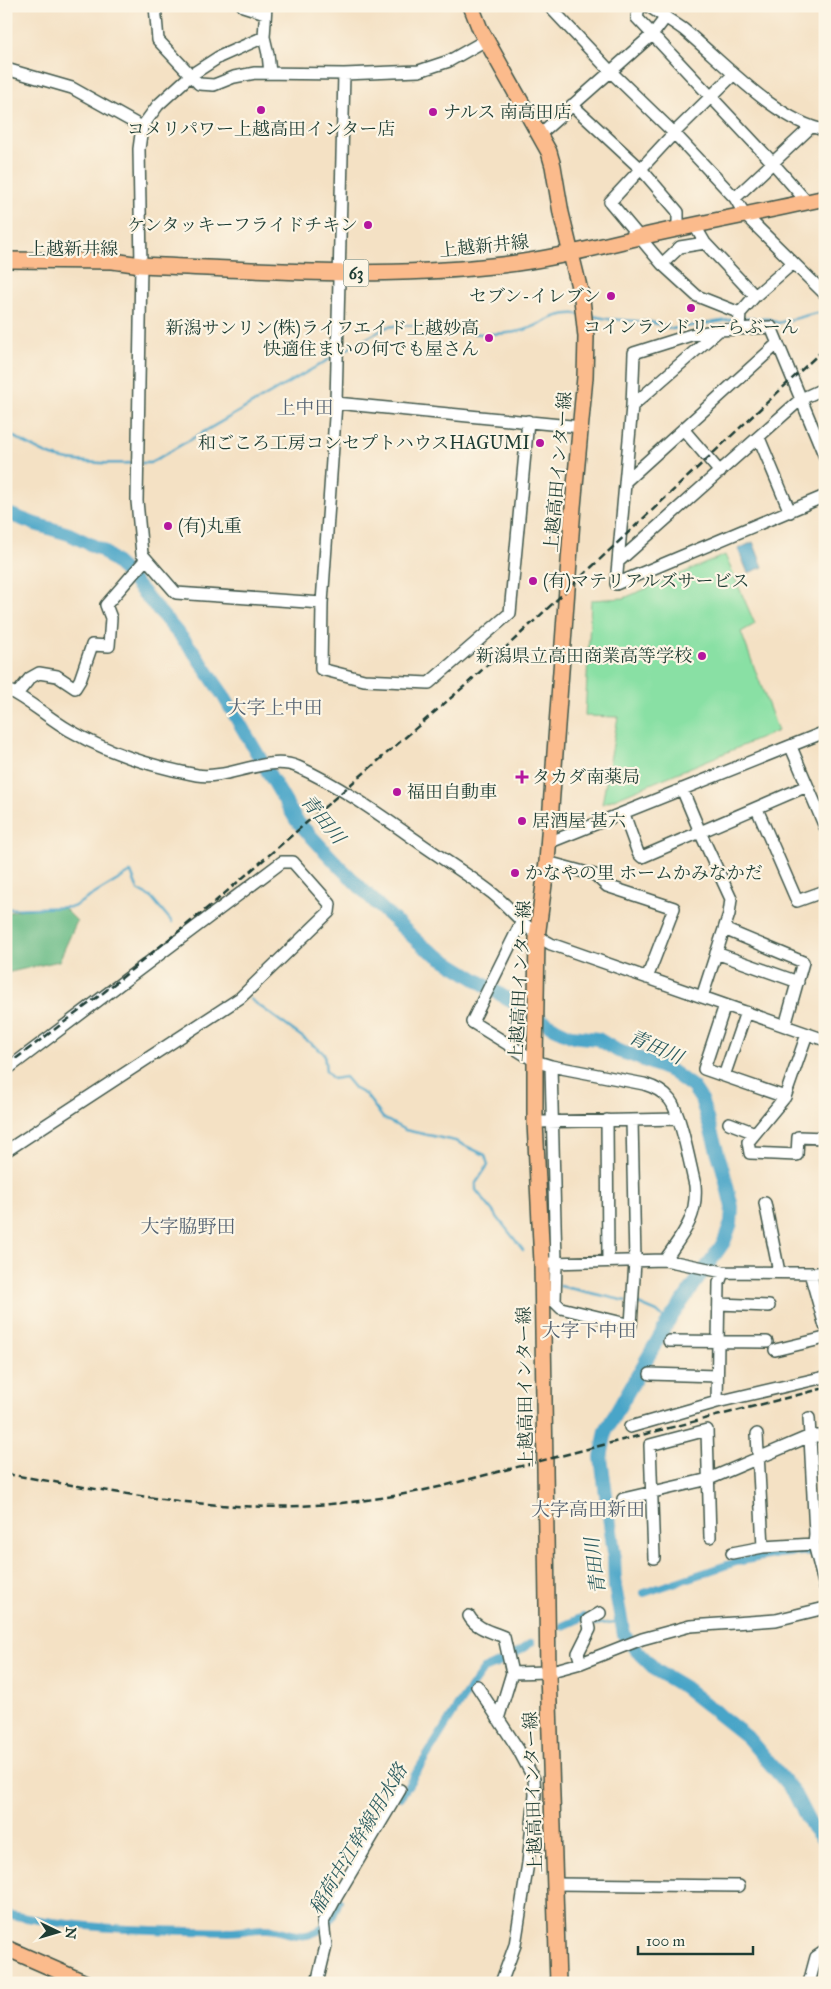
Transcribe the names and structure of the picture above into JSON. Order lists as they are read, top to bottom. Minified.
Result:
{"streets":{"main road":["上越新井線","63","上越高田インター線"]},"crossings":[["上越新井線","上越高田インター線"]],"districts":["上中田","大字上中田","大字脇野田","大字下中田","大字高田新田"],"water":["青田川","稲荷中江幹線用水路"],"places":{"other":["コメリパワー上越高田インター店","ナルス 南高田店","ケンタッキーフライドチキン","セブン-イレブン","コインランドリーらぶーん","新潟サンリン(株)ライフエイド上越妙高 快適住まいの何でも屋さん","和ごころ工房コンセプトハウスHAGUMI","(有)丸重","(有)マテリアルズサービス","新潟県立高田商業高等学校","福田自動車","居酒屋 甚六","かなやの里 ホームかみなかだ"],"health":["タカダ南薬局"]},"scale_bar":"100 m","north":"right"}
